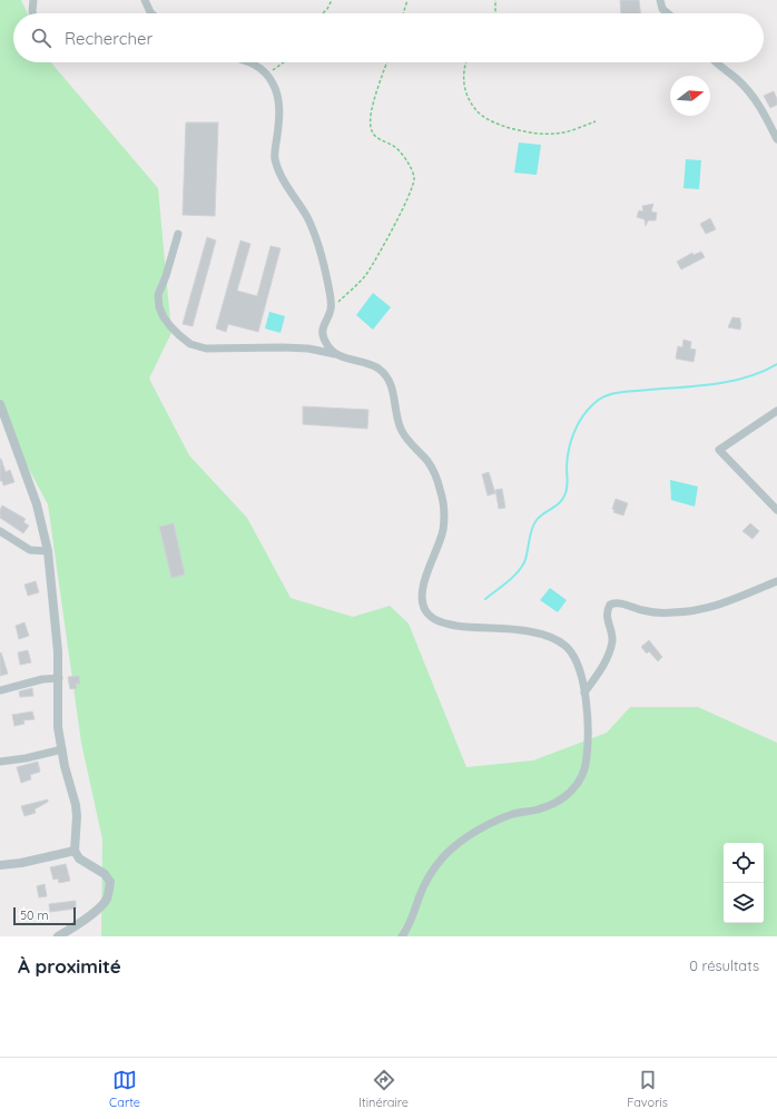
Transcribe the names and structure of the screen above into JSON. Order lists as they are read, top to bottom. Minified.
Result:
{"scale_bar":"50 m","north":"right","page":{"search":"Rechercher","scale":"50 m","heading":["À proximité","0 résultats"],"nav":["Carte","Itinéraire","Favoris"]}}
